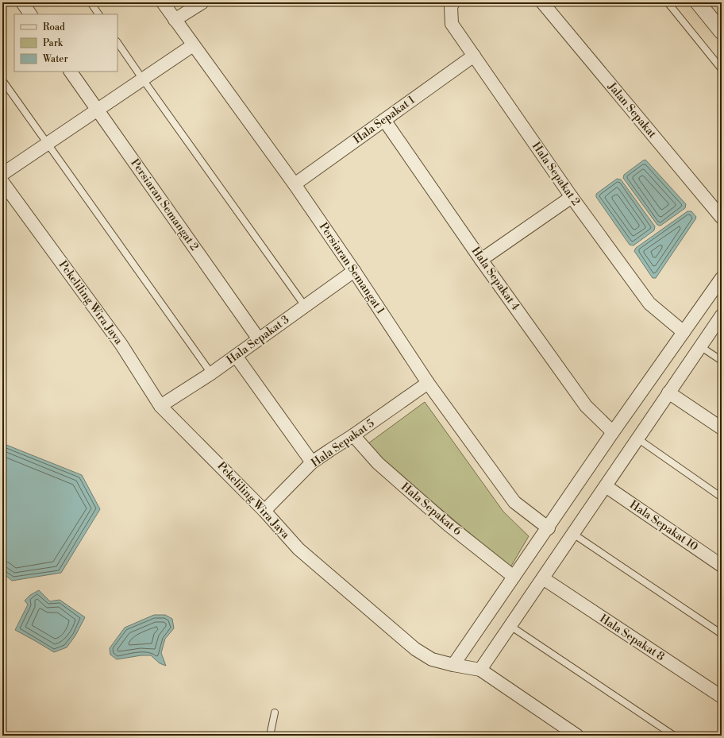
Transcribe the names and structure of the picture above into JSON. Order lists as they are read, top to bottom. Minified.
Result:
{"streets":{"street":["Jalan Sepakat","Hala Sepakat 1","Hala Sepakat 2","Persiaran Semangat 2","Persiaran Semangat 1","Hala Sepakat 4","Pekeliling Wira Jaya","Hala Sepakat 3","Hala Sepakat 5","Hala Sepakat 6","Hala Sepakat 10","Hala Sepakat 8"]},"crossings":[["Hala Sepakat 1","Hala Sepakat 2"],["Hala Sepakat 1","Persiaran Semangat 1"],["Hala Sepakat 1","Hala Sepakat 4"],["Persiaran Semangat 2","Hala Sepakat 3"],["Persiaran Semangat 1","Hala Sepakat 3"],["Persiaran Semangat 1","Hala Sepakat 5"],["Pekeliling Wira Jaya","Hala Sepakat 3"],["Pekeliling Wira Jaya","Hala Sepakat 5"],["Hala Sepakat 5","Hala Sepakat 6"]],"legend":["Road","Park","Water"]}
